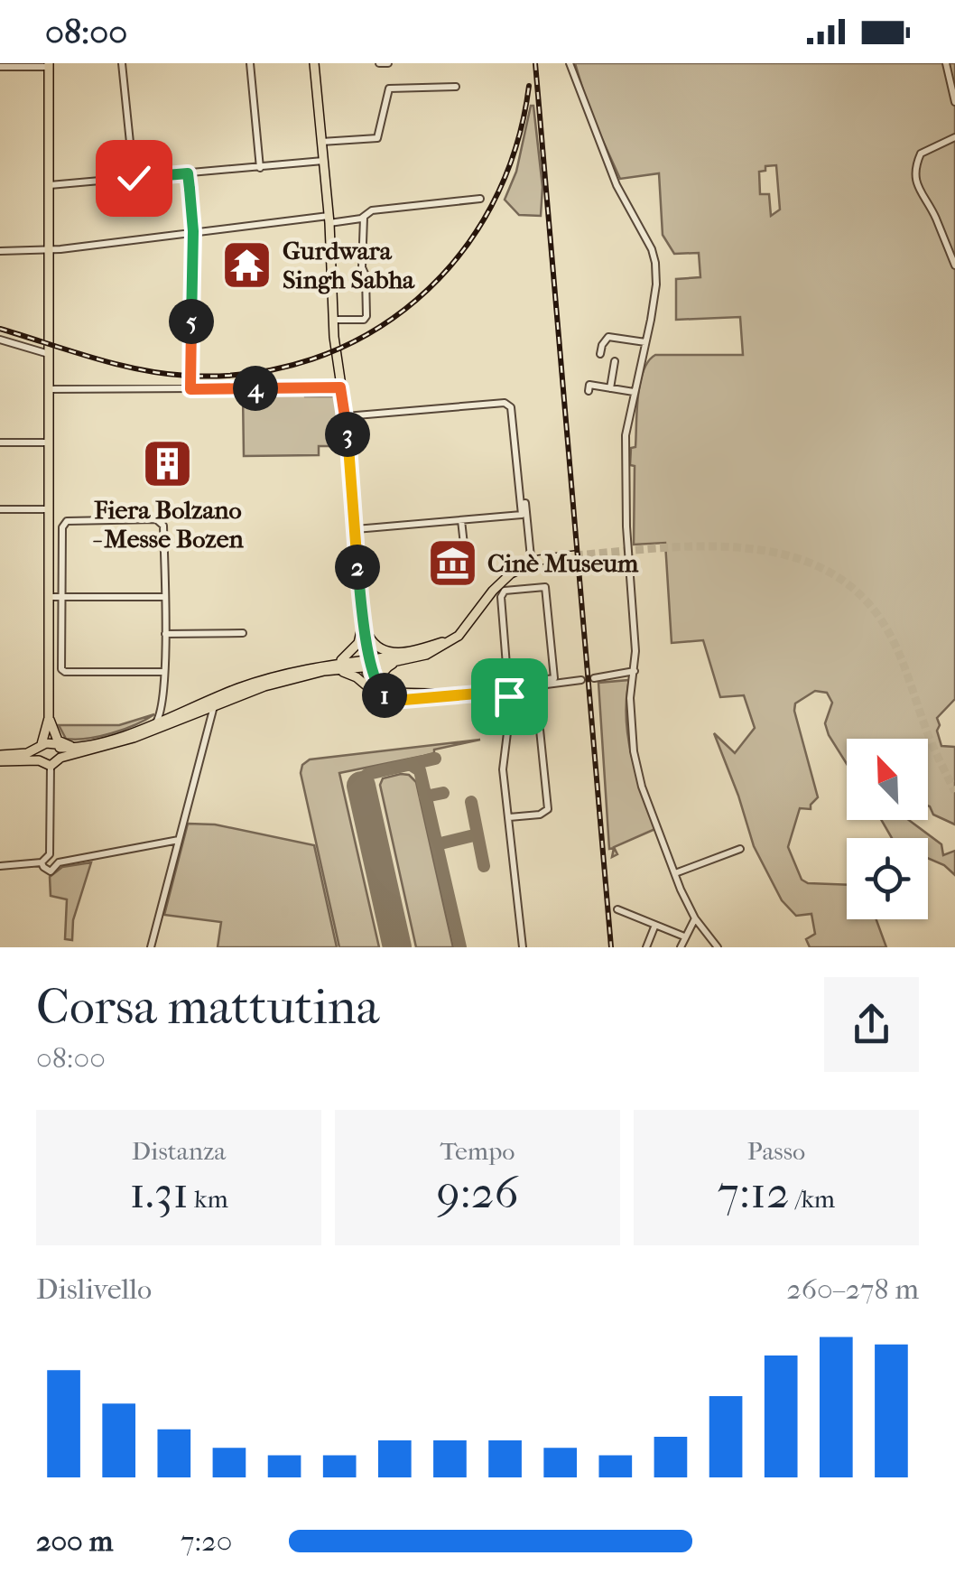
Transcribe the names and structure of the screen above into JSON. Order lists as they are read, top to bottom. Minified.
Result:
{"places":{"temple":["Gurdwara Singh Sabha"],"building":["Fiera Bolzano - Messe Bozen"],"museum":["Cinè Museum"]},"north":"top left","page":{"status":"08:00","pins":["5","4","3","2","1"],"heading":["Corsa mattutina","08:00"],"stats":[["Distanza","1.31 km"],["Tempo","9:26"],["Passo","7:12 /km"]],"chart":["Dislivello","260–278 m"],"list":[{"name":"200 m","note":"7:20"}]}}
